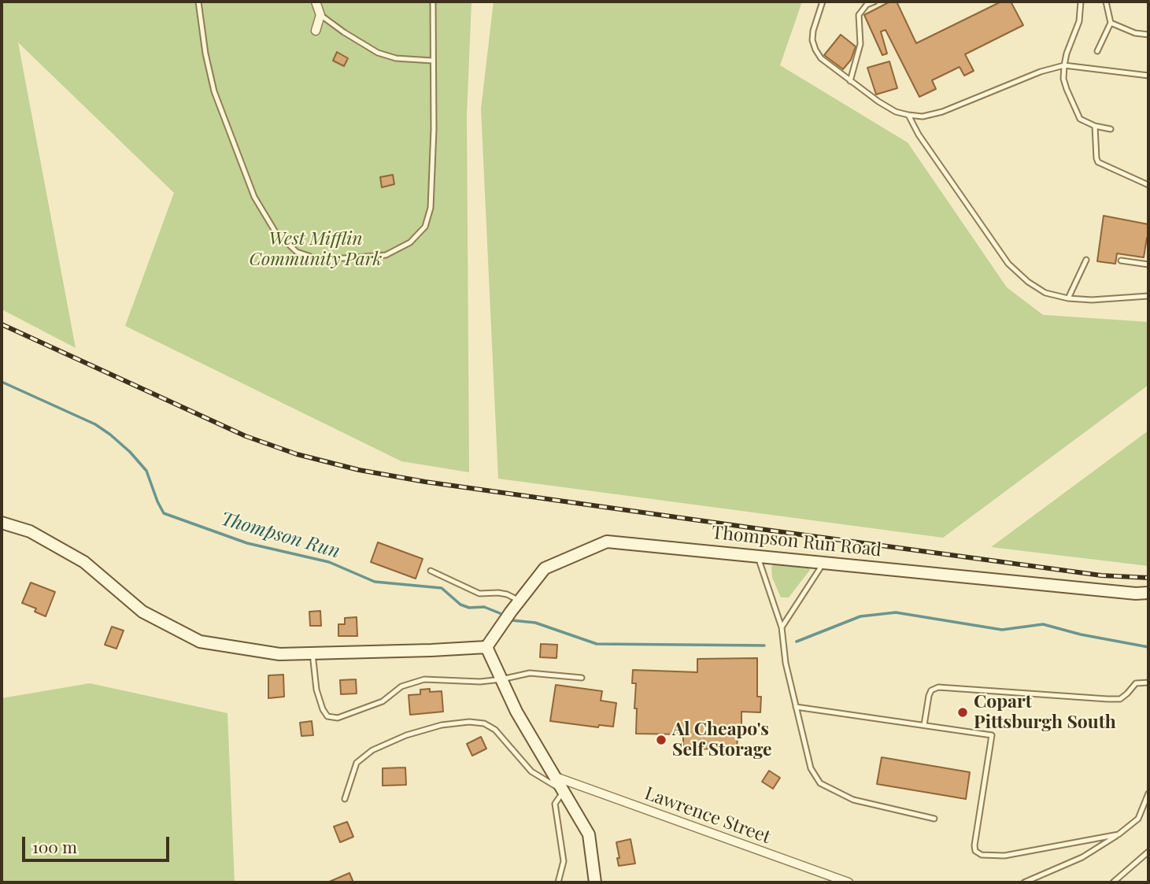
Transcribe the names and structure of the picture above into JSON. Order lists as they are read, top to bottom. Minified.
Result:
{"streets":{"street":["Thompson Run Road","Lawrence Street"]},"water":["Thompson Run"],"parks":["West Mifflin Community Park"],"places":["Copart Pittsburgh South","Al Cheapo's Self Storage"],"scale_bar":"100 m"}
